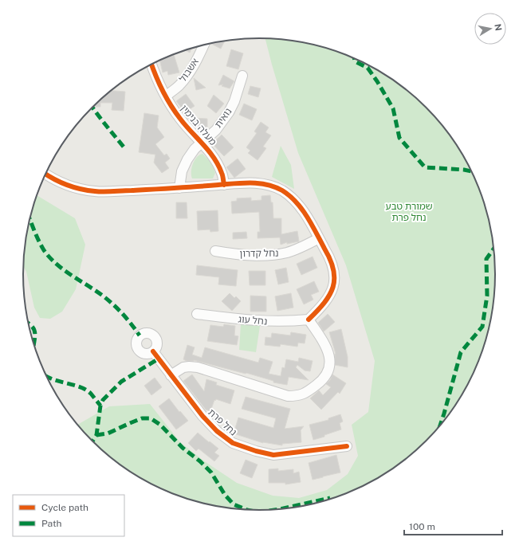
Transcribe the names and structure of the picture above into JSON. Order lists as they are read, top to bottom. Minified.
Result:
{"streets":{"street":["אשבול","נואית","מעלה בנימין","נחל קדרון","נחל עוג","נחל פרת"]},"crossings":[["אשבול","מעלה בנימין"],["נואית","מעלה בנימין"]],"parks":["שמורת טבע נחל פרת"],"legend":["Cycle path","Path"],"scale_bar":"100 m","north":"right"}
